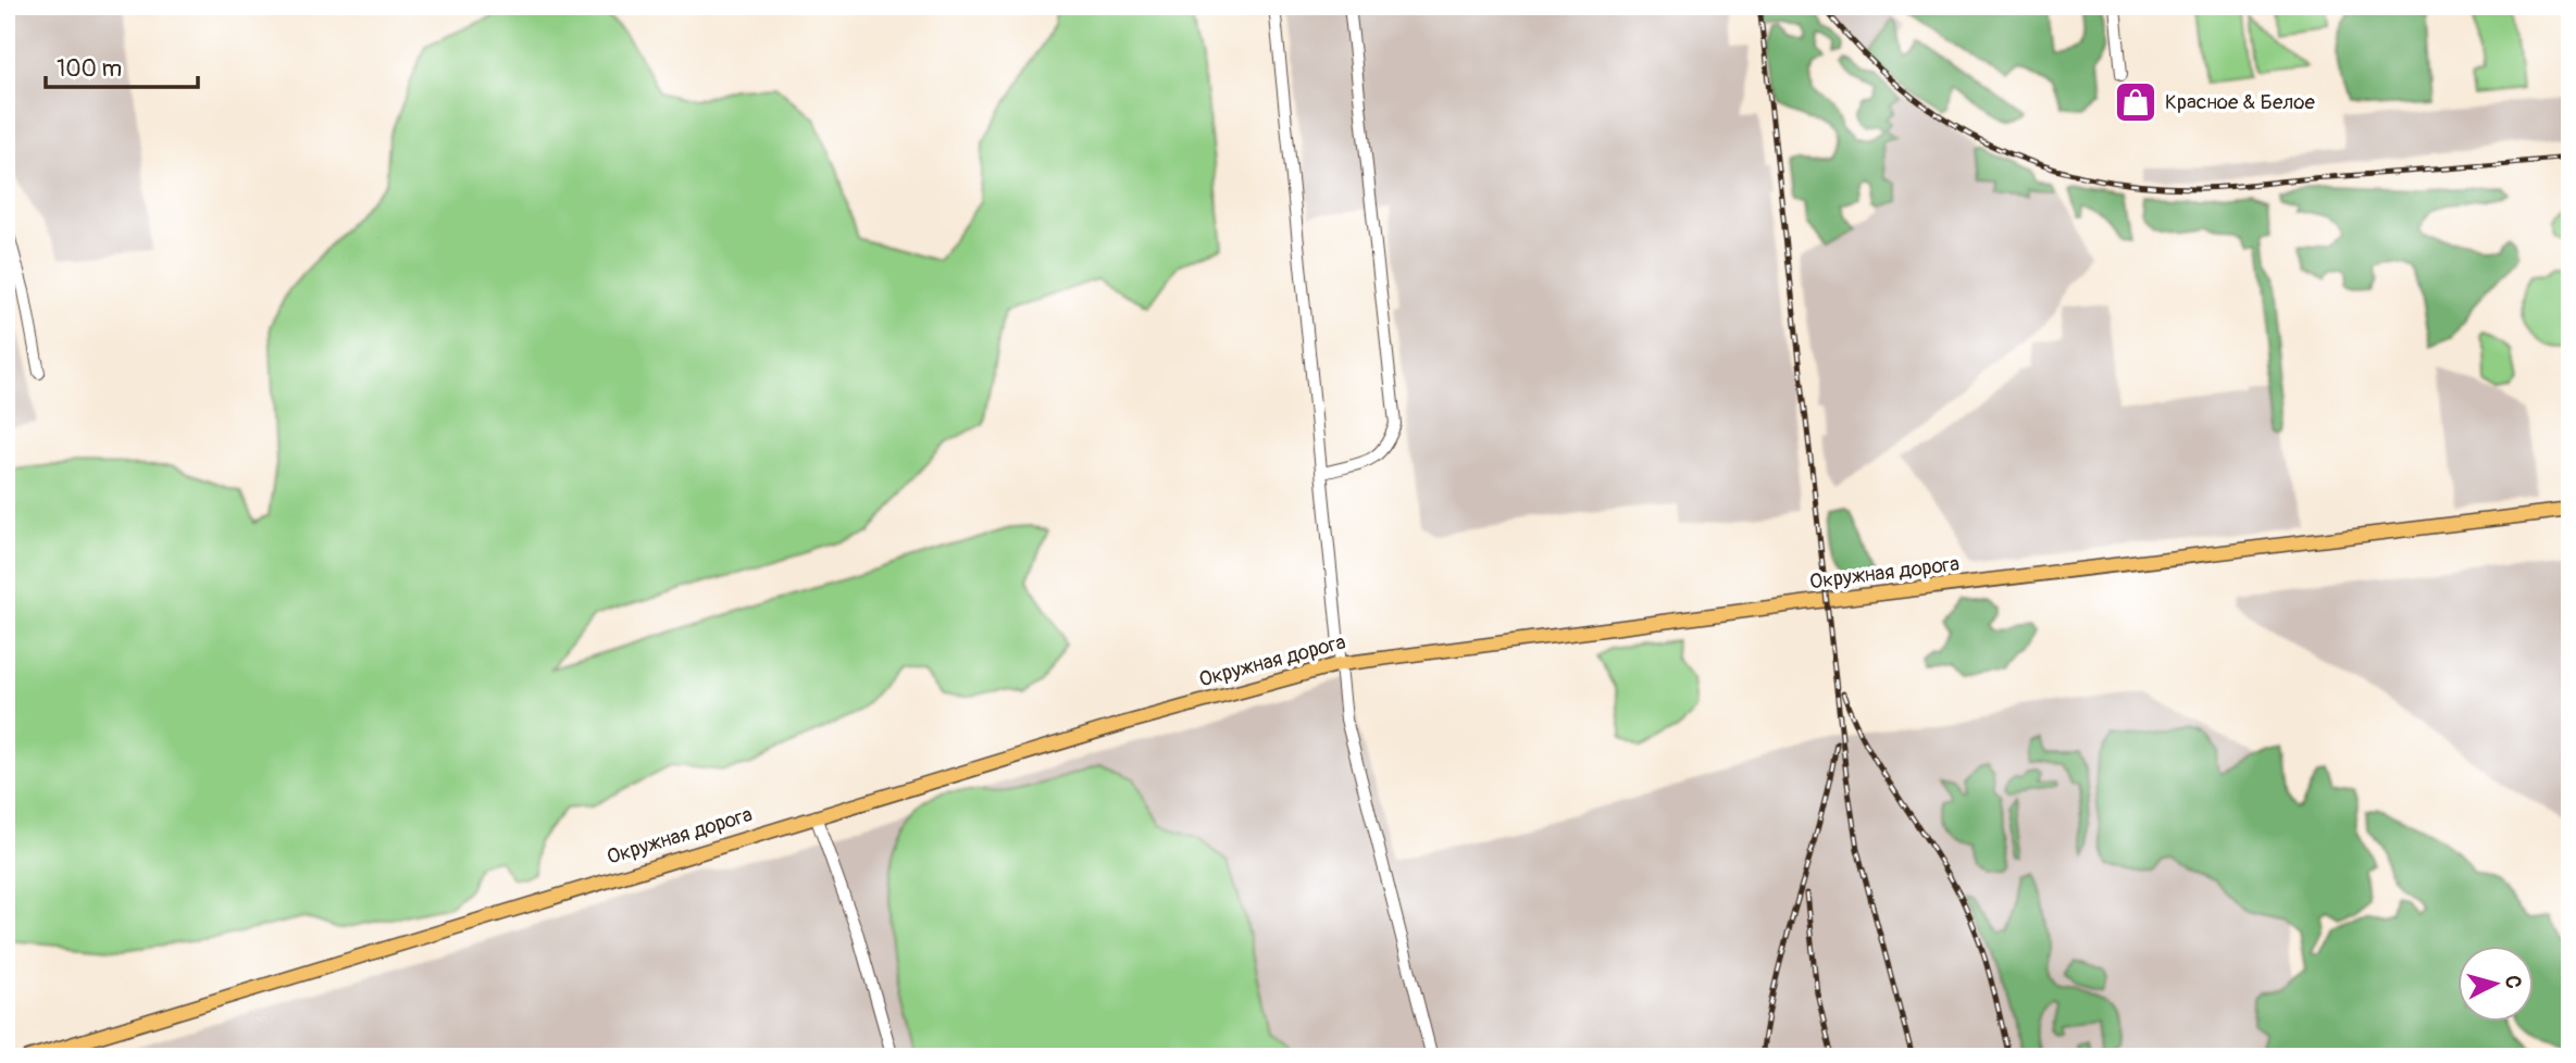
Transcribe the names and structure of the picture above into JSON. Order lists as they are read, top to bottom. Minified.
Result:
{"streets":{"main road":["Окружная дорога"]},"places":{"shop":["Красное & Белое"]},"scale_bar":"100 m","north":"right"}
